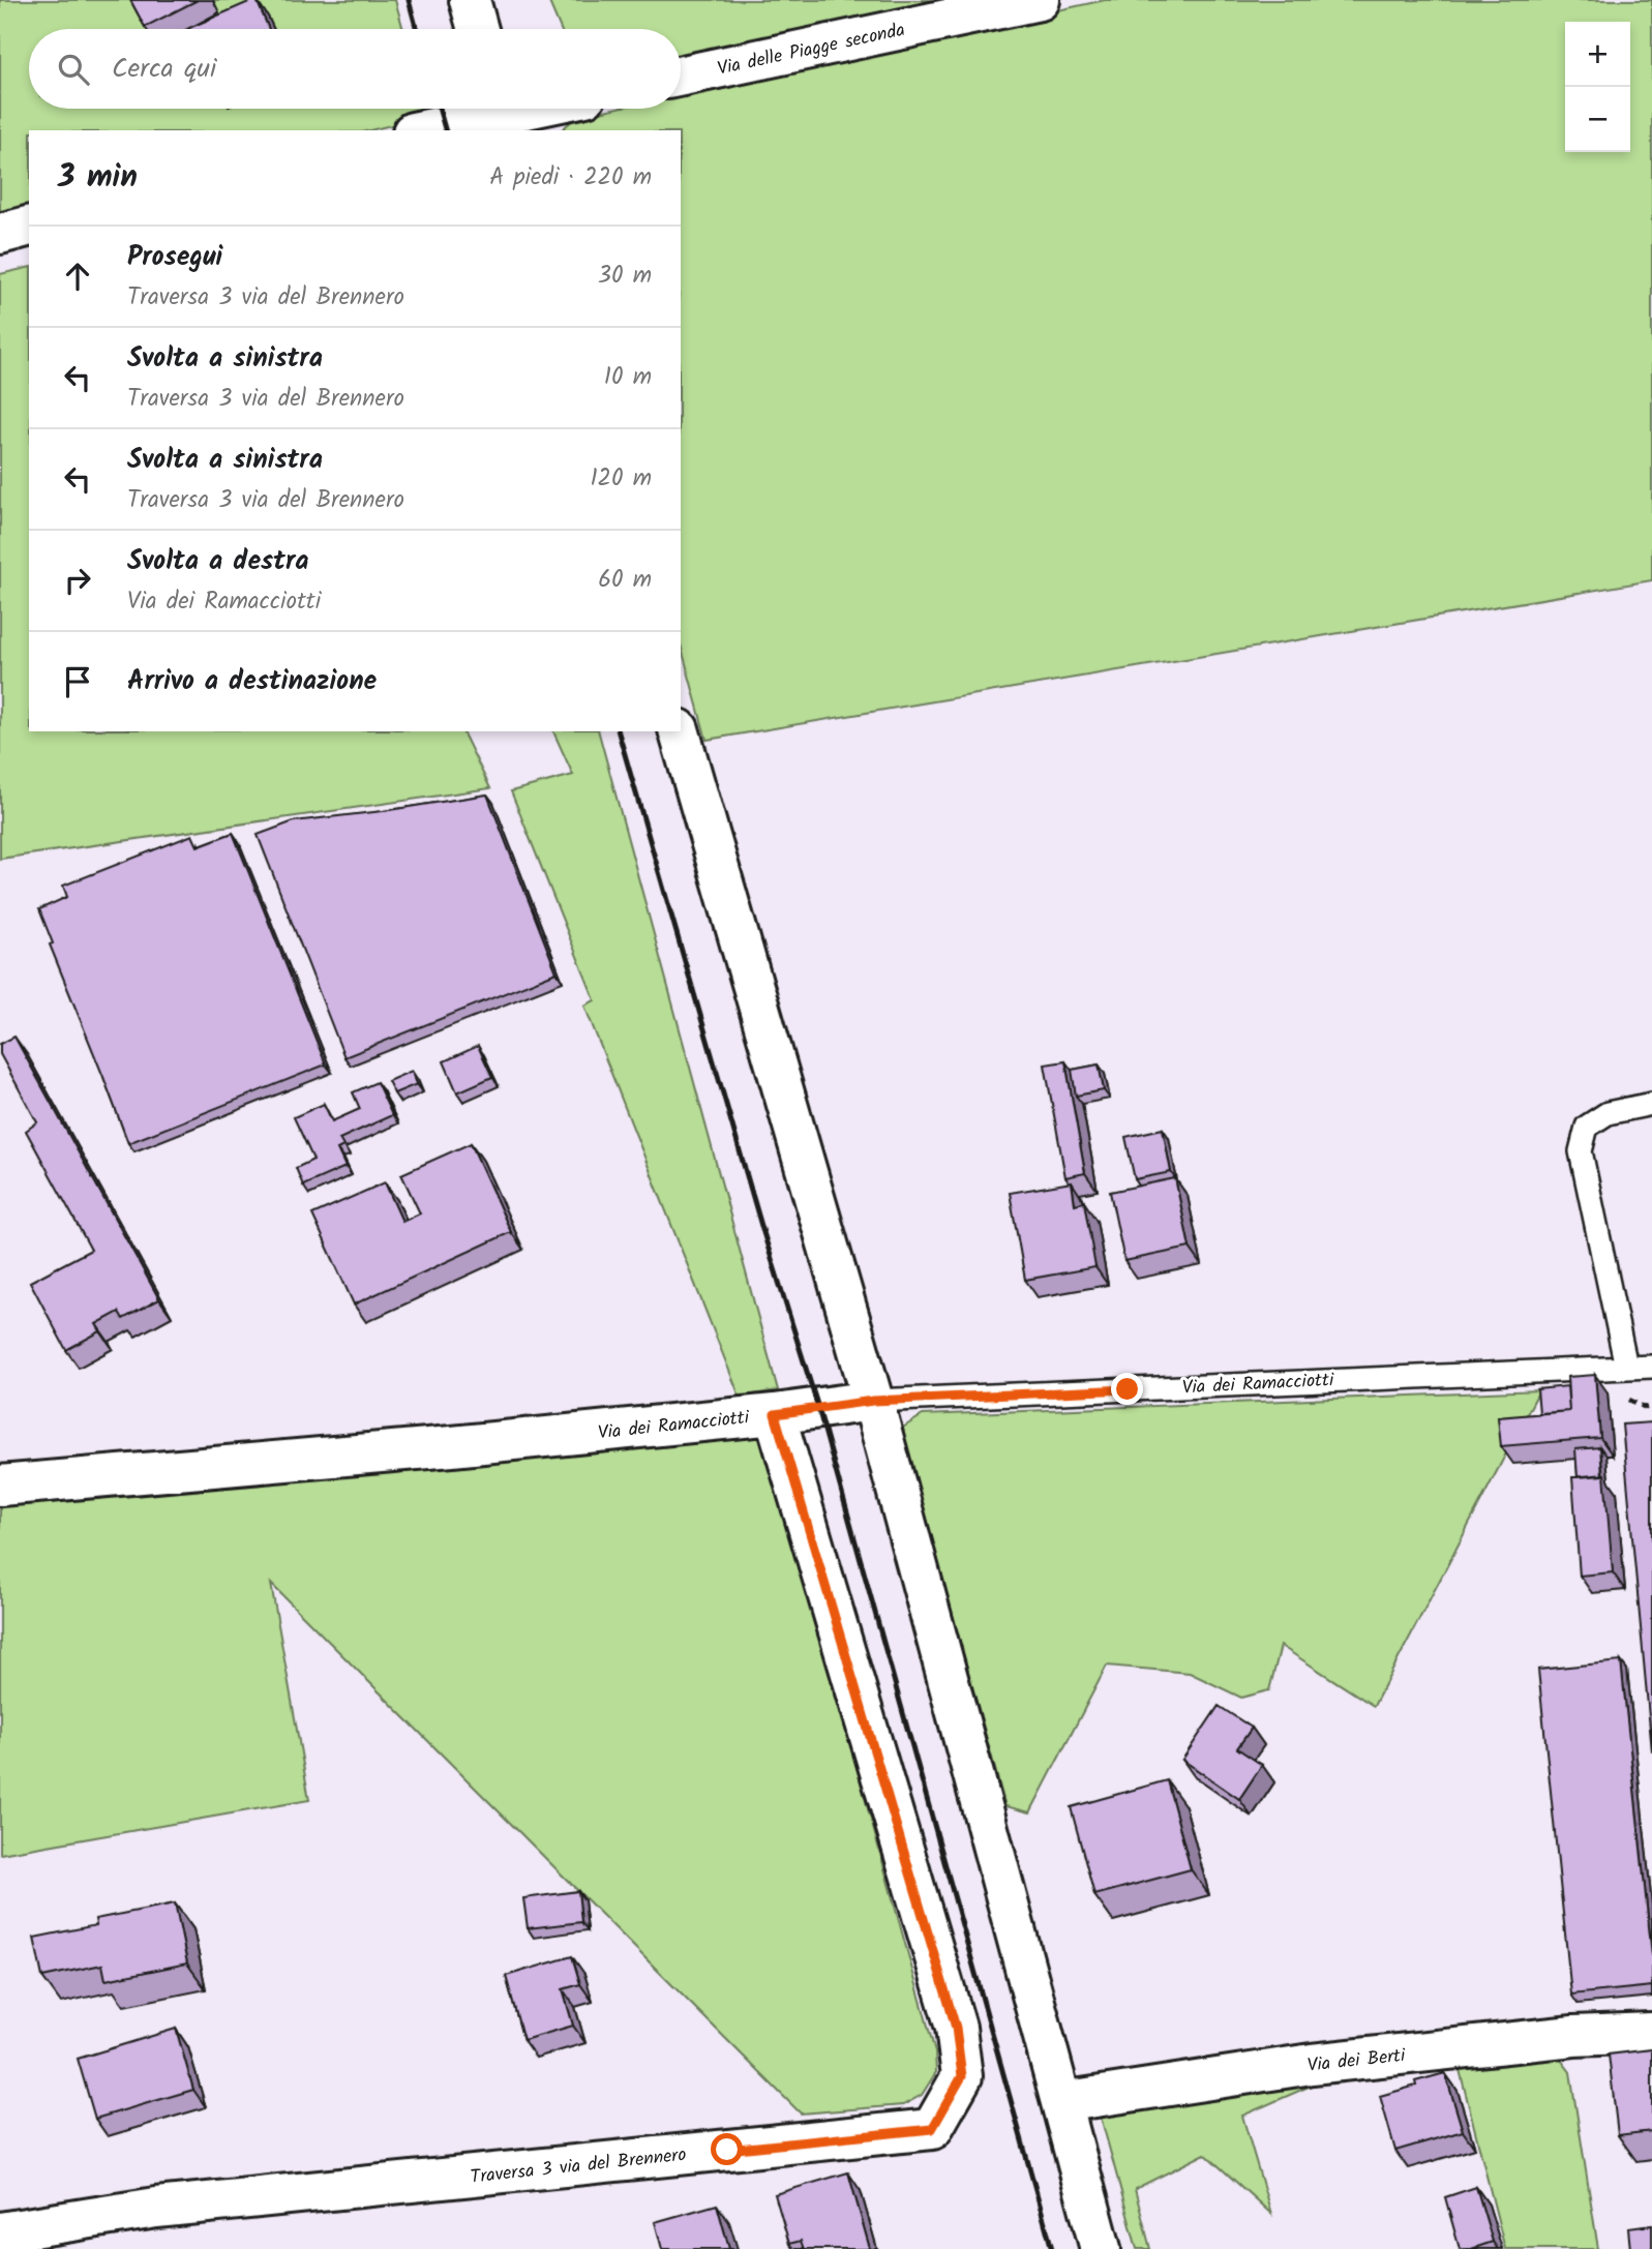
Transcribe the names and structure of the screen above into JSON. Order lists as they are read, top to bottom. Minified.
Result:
{"streets":{"street":["Via delle Piagge seconda","Via dei Ramacciotti","Via dei Berti","Traversa 3 via del Brennero"]},"crossings":[["Via dei Ramacciotti","Traversa 3 via del Brennero"]],"page":{"map_buttons":["+","−"],"search":"Cerca qui","heading":["3 min","A piedi · 220 m"],"list":[["Prosegui","Traversa 3 via del Brennero","30 m"],["Svolta a sinistra","Traversa 3 via del Brennero","10 m"],["Svolta a sinistra","Traversa 3 via del Brennero","120 m"],["Svolta a destra","Via dei Ramacciotti","60 m"],"Arrivo a destinazione"]}}
